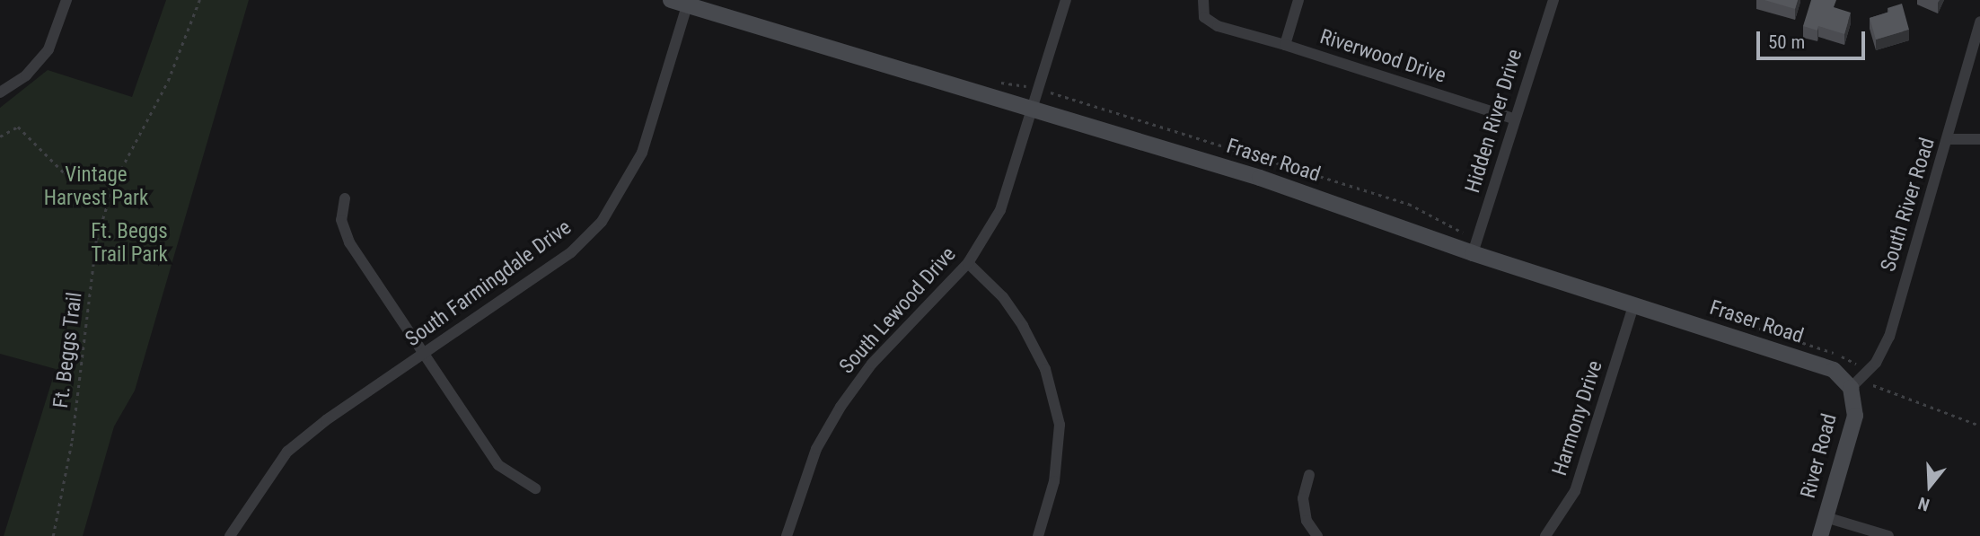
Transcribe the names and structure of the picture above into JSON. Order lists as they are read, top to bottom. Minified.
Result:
{"streets":{"street":["Riverwood Drive","Hidden River Drive","Fraser Road","South River Road","South Farmingdale Drive","South Lewood Drive","Harmony Drive","River Road"],"path":["Ft. Beggs Trail"]},"crossings":[["Riverwood Drive","Hidden River Drive"],["Hidden River Drive","Fraser Road"],["Fraser Road","South River Road"],["Fraser Road","South Farmingdale Drive"],["Fraser Road","South Lewood Drive"],["Fraser Road","Harmony Drive"],["Fraser Road","River Road"],["South River Road","River Road"]],"parks":["Vintage Harvest Park","Ft. Beggs Trail Park"],"scale_bar":"50 m","north":"bottom"}
